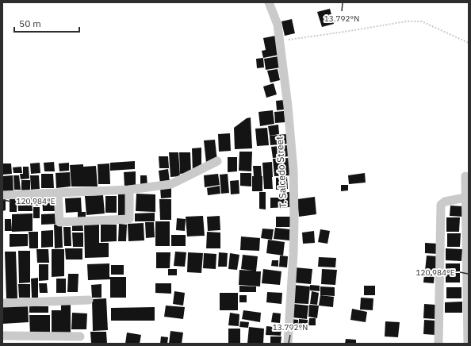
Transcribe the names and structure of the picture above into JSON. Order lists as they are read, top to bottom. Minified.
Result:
{"streets":{"street":["T. Salcedo Street"]},"scale_bar":"50 m","coordinates":["13.792°N","120.984°E"]}
